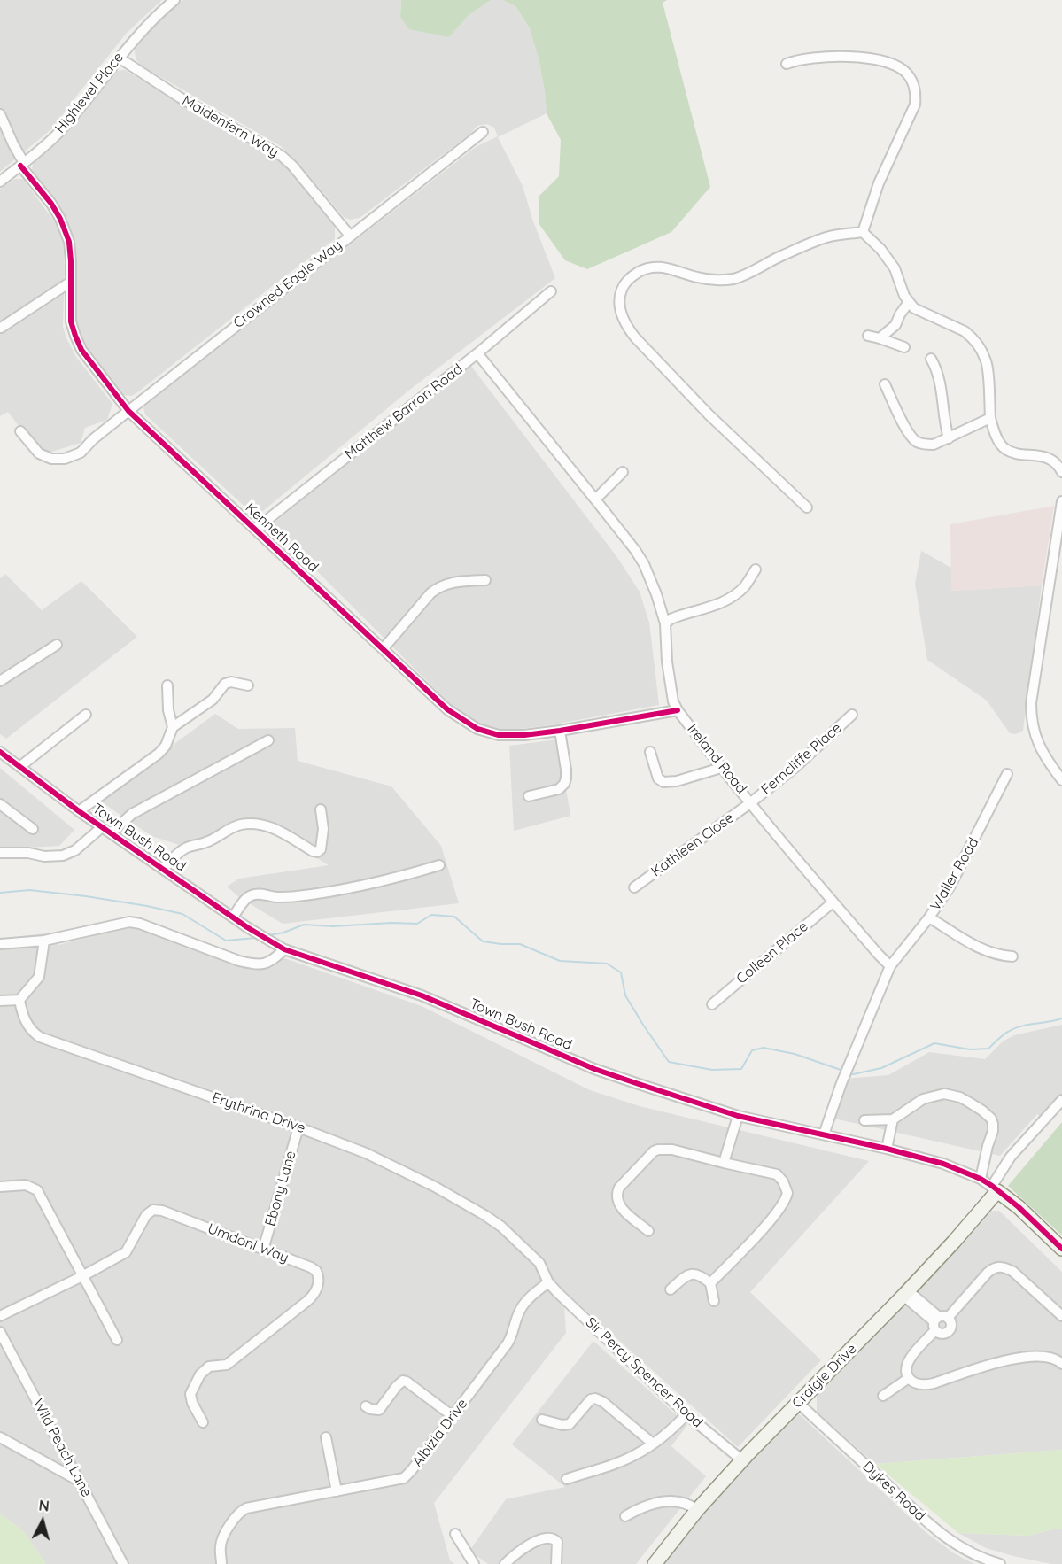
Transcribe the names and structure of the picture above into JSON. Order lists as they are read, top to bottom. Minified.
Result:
{"streets":{"street":["Highlevel Place","Maidenfern Way","Crowned Eagle Way","Matthew Barron Road","Kenneth Road","Ireland Road","Ferncliffe Place","Town Bush Road","Kathleen Close","Waller Road","Colleen Place","Erythrina Drive","Ebony Lane","Umdoni Way","Sir Percy Spencer Road","Craigie Drive","Albizia Drive","Wild Peach Lane","Dykes Road"]},"crossings":[["Highlevel Place","Maidenfern Way"],["Highlevel Place","Kenneth Road"],["Maidenfern Way","Crowned Eagle Way"],["Crowned Eagle Way","Kenneth Road"],["Matthew Barron Road","Kenneth Road"],["Matthew Barron Road","Ireland Road"],["Kenneth Road","Ireland Road"],["Ireland Road","Ferncliffe Place"],["Ireland Road","Kathleen Close"],["Ireland Road","Waller Road"],["Ireland Road","Colleen Place"],["Ferncliffe Place","Kathleen Close"],["Town Bush Road","Craigie Drive"],["Erythrina Drive","Ebony Lane"],["Erythrina Drive","Sir Percy Spencer Road"],["Erythrina Drive","Albizia Drive"],["Ebony Lane","Umdoni Way"],["Sir Percy Spencer Road","Craigie Drive"],["Sir Percy Spencer Road","Albizia Drive"],["Craigie Drive","Dykes Road"]],"north":"top"}
